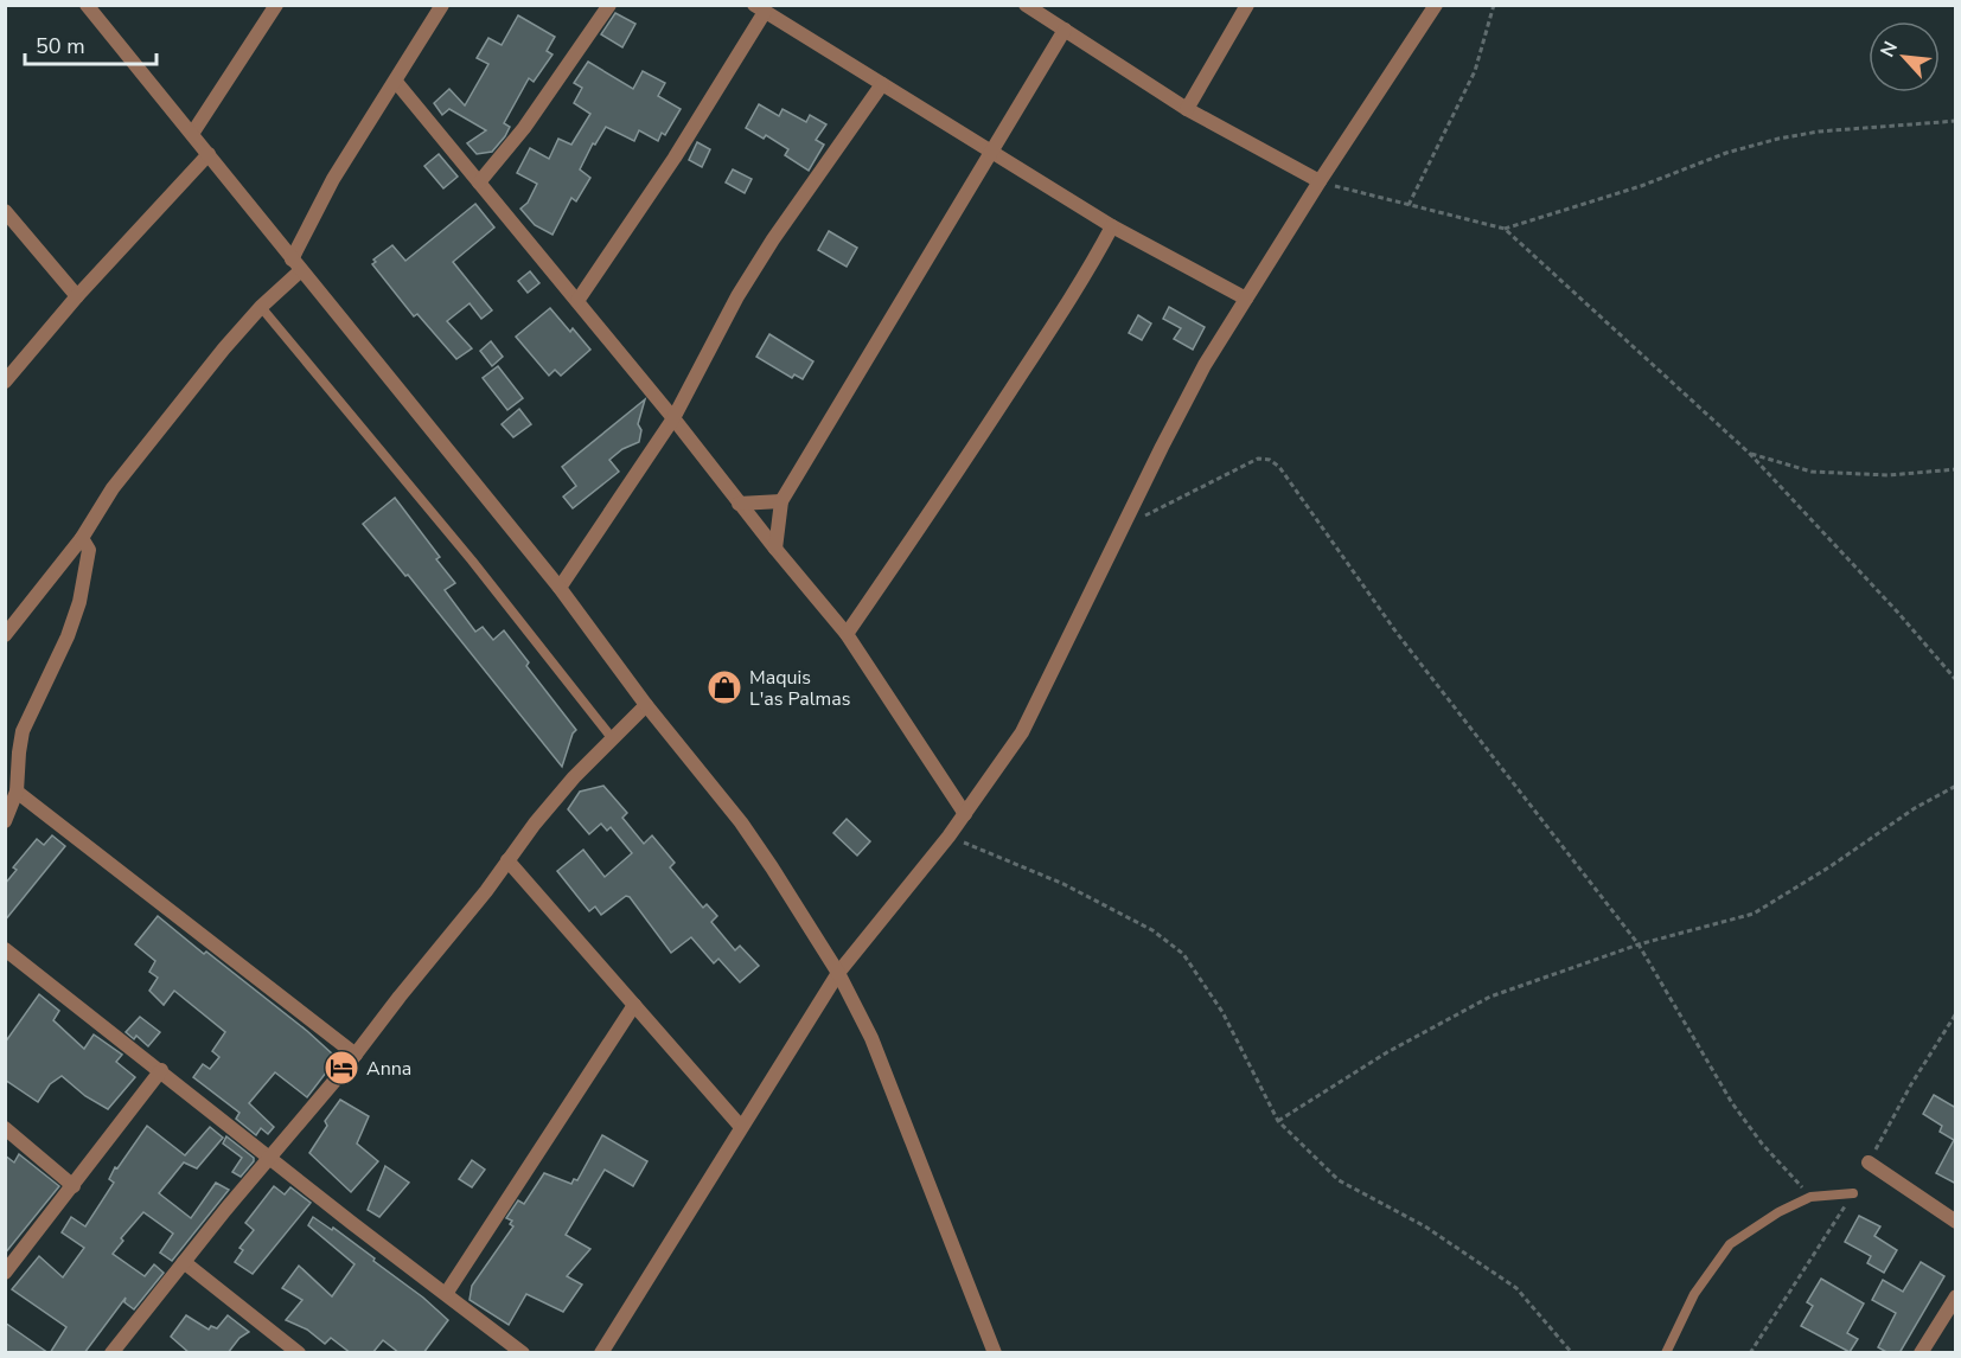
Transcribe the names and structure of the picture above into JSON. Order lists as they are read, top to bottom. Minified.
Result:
{"places":{"shop":["Maquis L'as Palmas"],"hotel":["Anna"]},"scale_bar":"50 m","north":"top left"}
